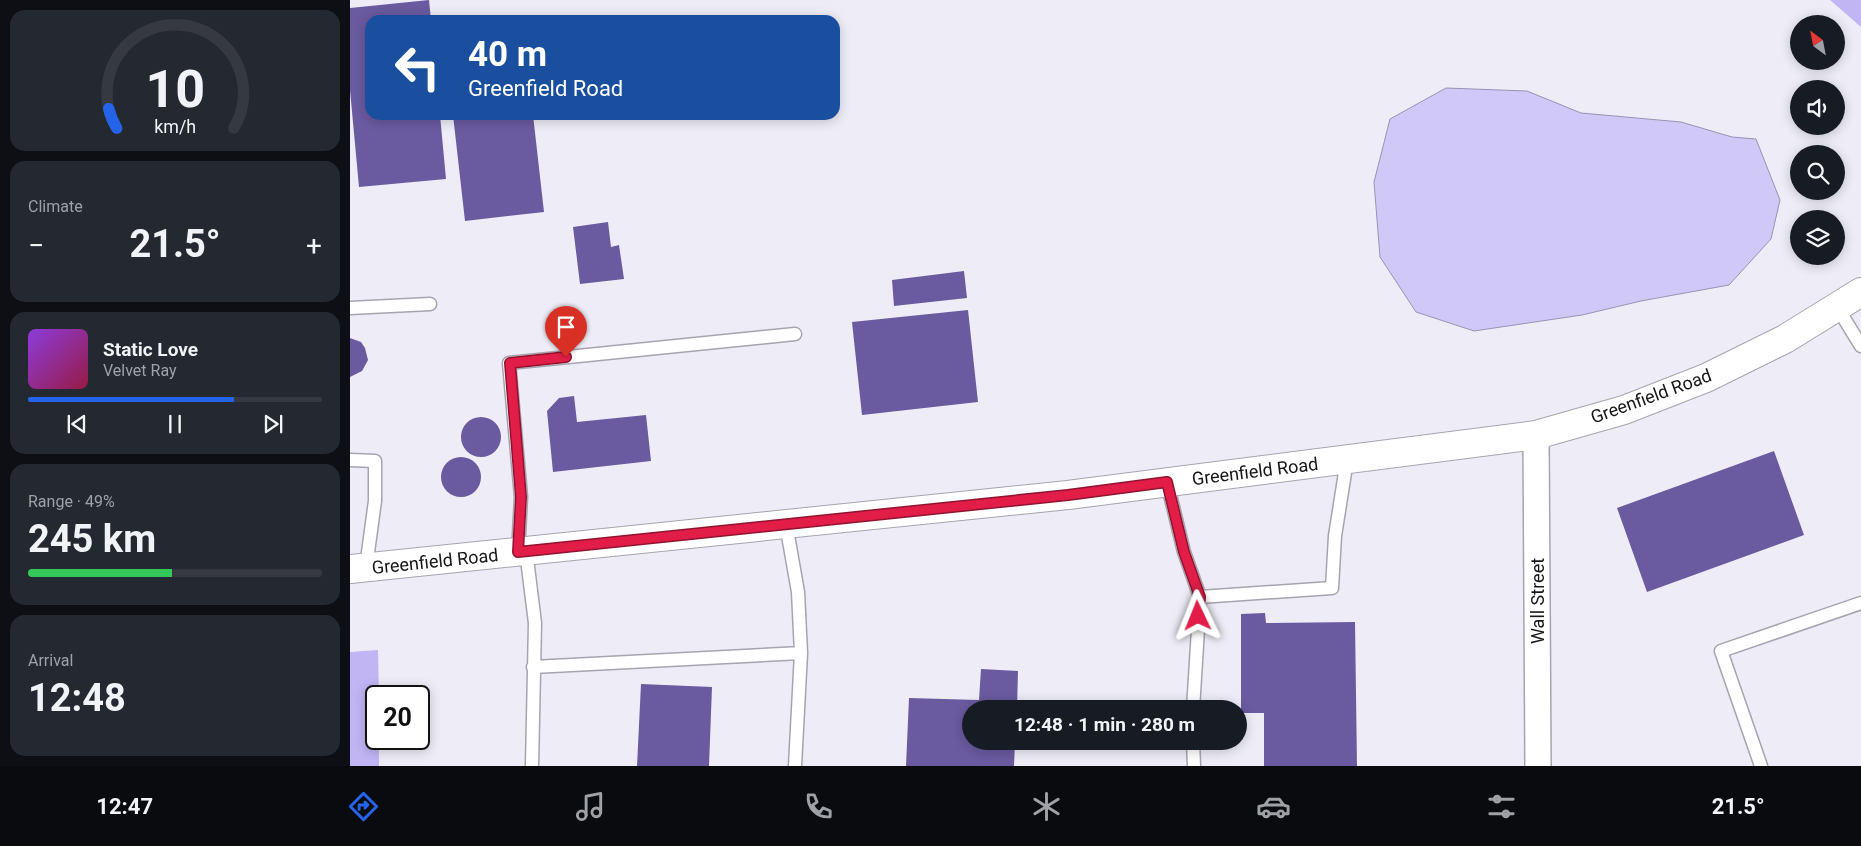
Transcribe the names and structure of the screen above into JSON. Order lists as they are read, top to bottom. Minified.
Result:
{"streets":{"main road":["Greenfield Road"],"street":["Wall Street"]},"crossings":[["Greenfield Road","Wall Street"]],"north":"top left","page":{"turn":["40 m","Greenfield Road"],"tile":["Climate",["Range · 49%","245 km"],["Arrival","12:48"]],"heat":["−","21.5°","+"],"song":["Static Love","Velvet Ray"],"limit":"20","trip":"12:48 · 1 min · 280 m","tabs":["12:47","21.5°"],"gauge":["10","km/h"]}}
